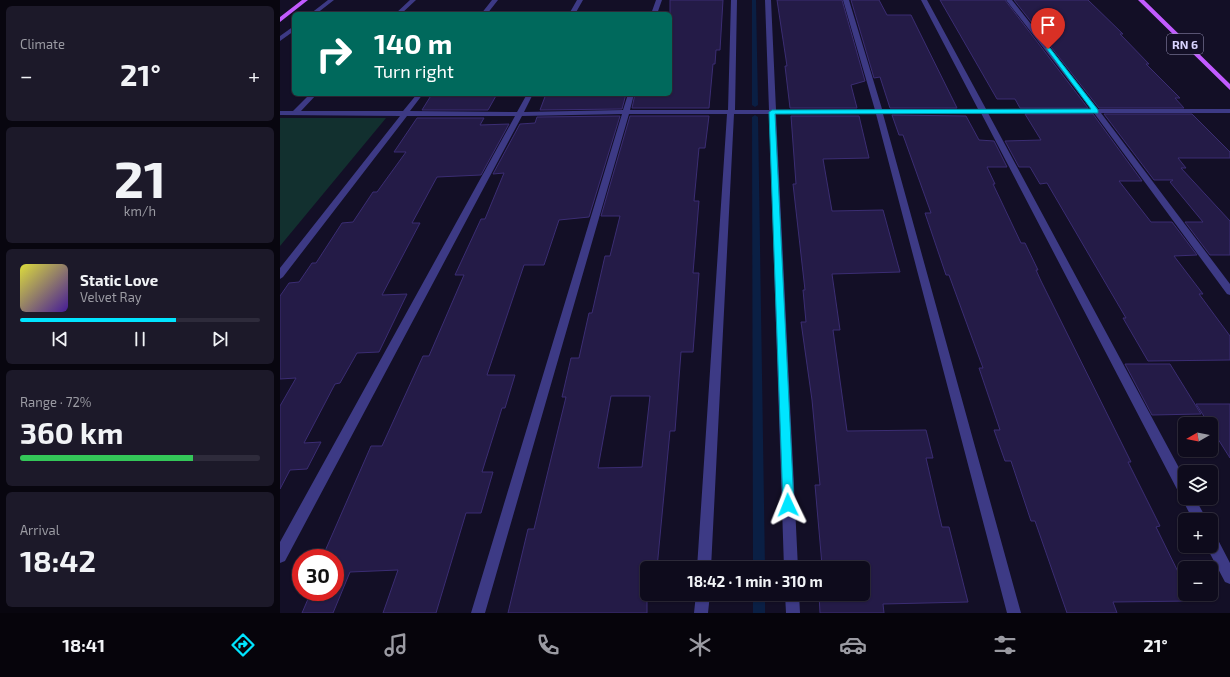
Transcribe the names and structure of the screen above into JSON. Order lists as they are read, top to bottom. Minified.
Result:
{"streets":{"main road":["RN 6"]},"north":"left","page":{"tile":["Climate",["21","km/h"],["Range · 72%","360 km"],["Arrival","18:42"]],"turn":["140 m","Turn right"],"heat":["−","21°","+"],"song":["Static Love","Velvet Ray"],"map_buttons":["+","−"],"limit":"30","trip":"18:42 · 1 min · 310 m","tabs":["18:41","21°"]}}
